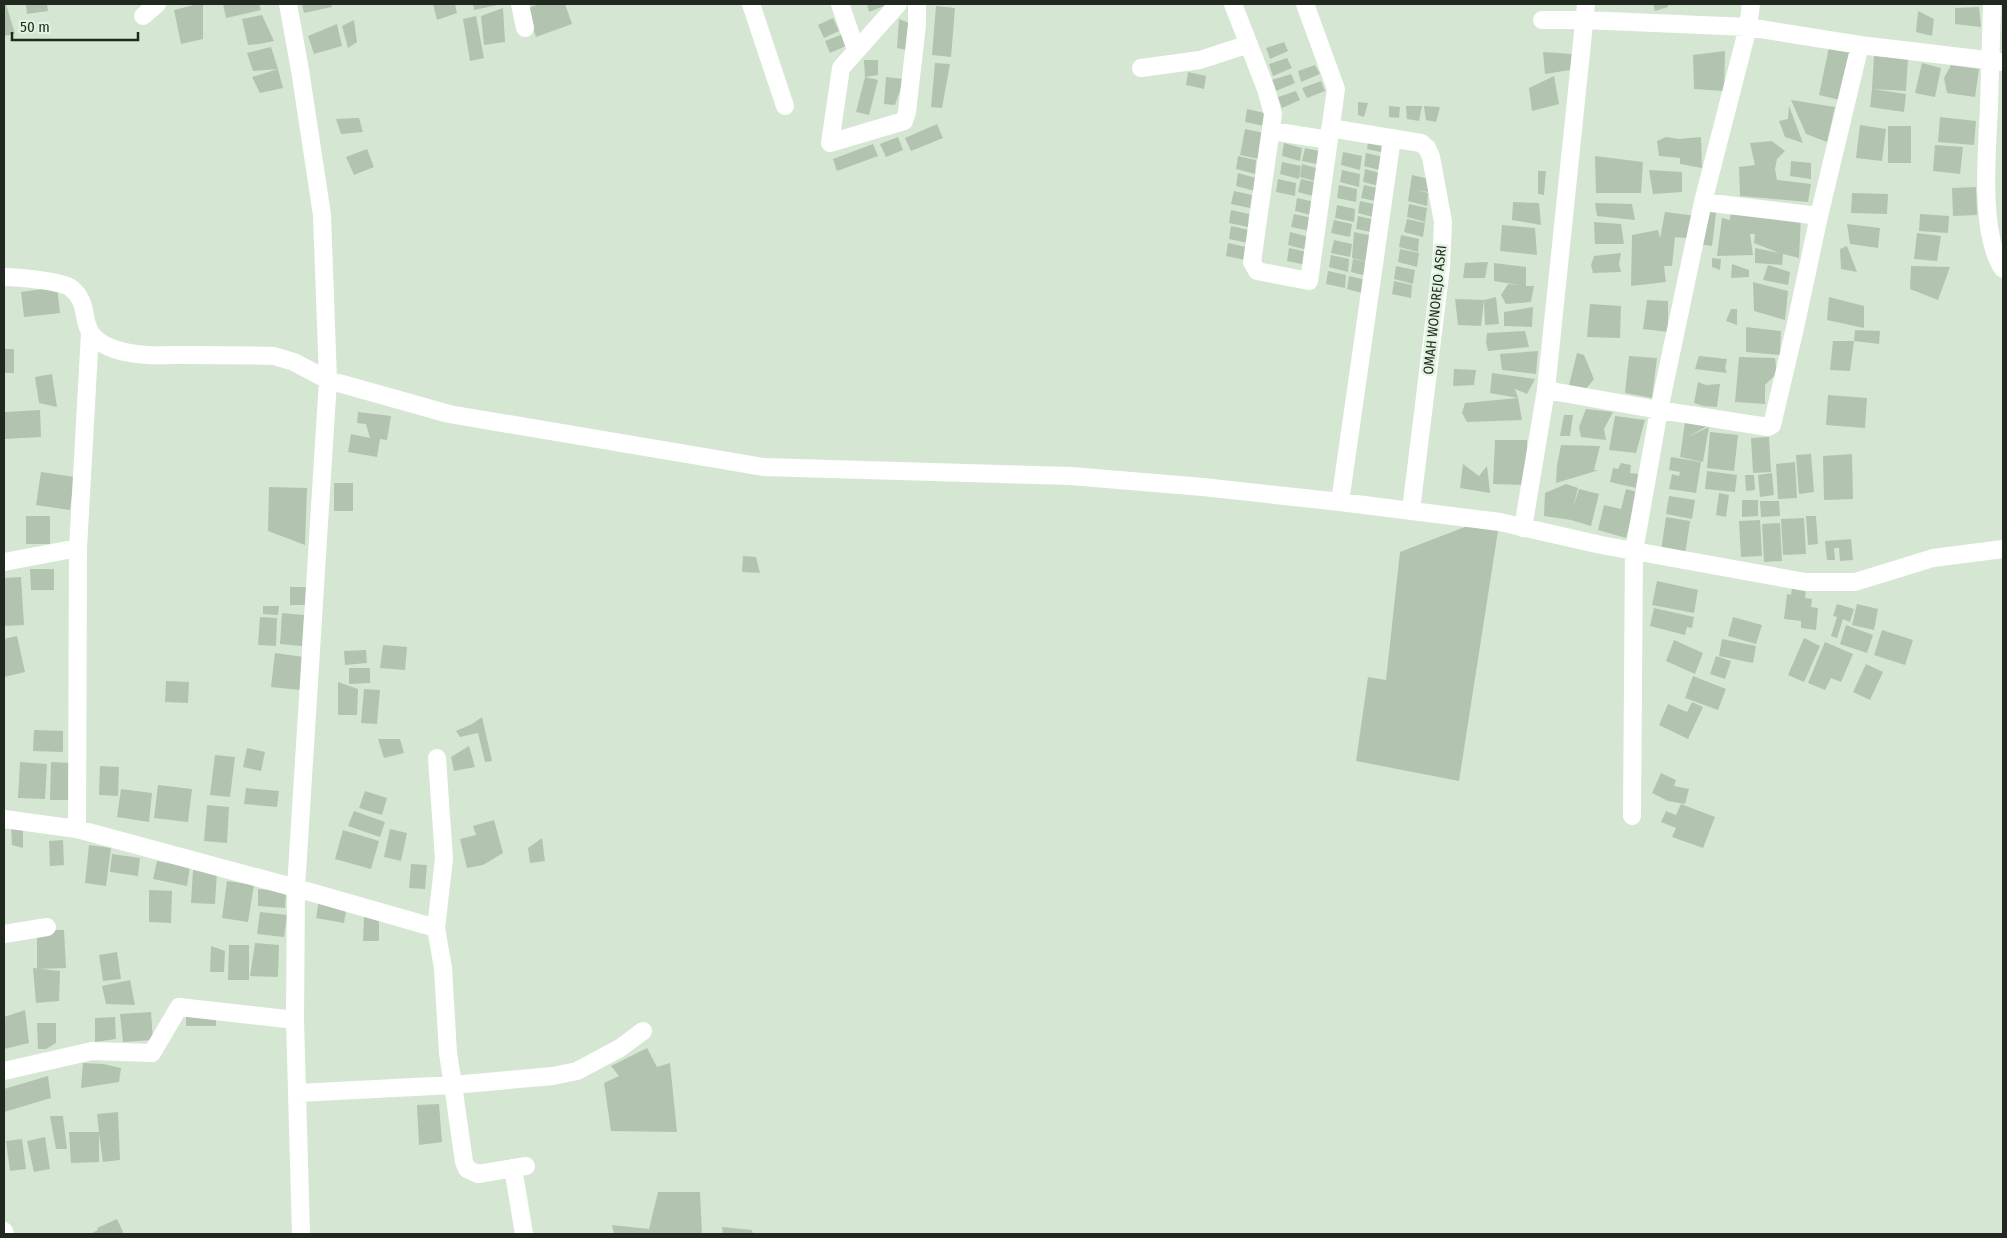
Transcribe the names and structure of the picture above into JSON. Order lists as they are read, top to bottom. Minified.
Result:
{"streets":{"street":["OMAH WONOREJO ASRI"]},"scale_bar":"50 m"}
